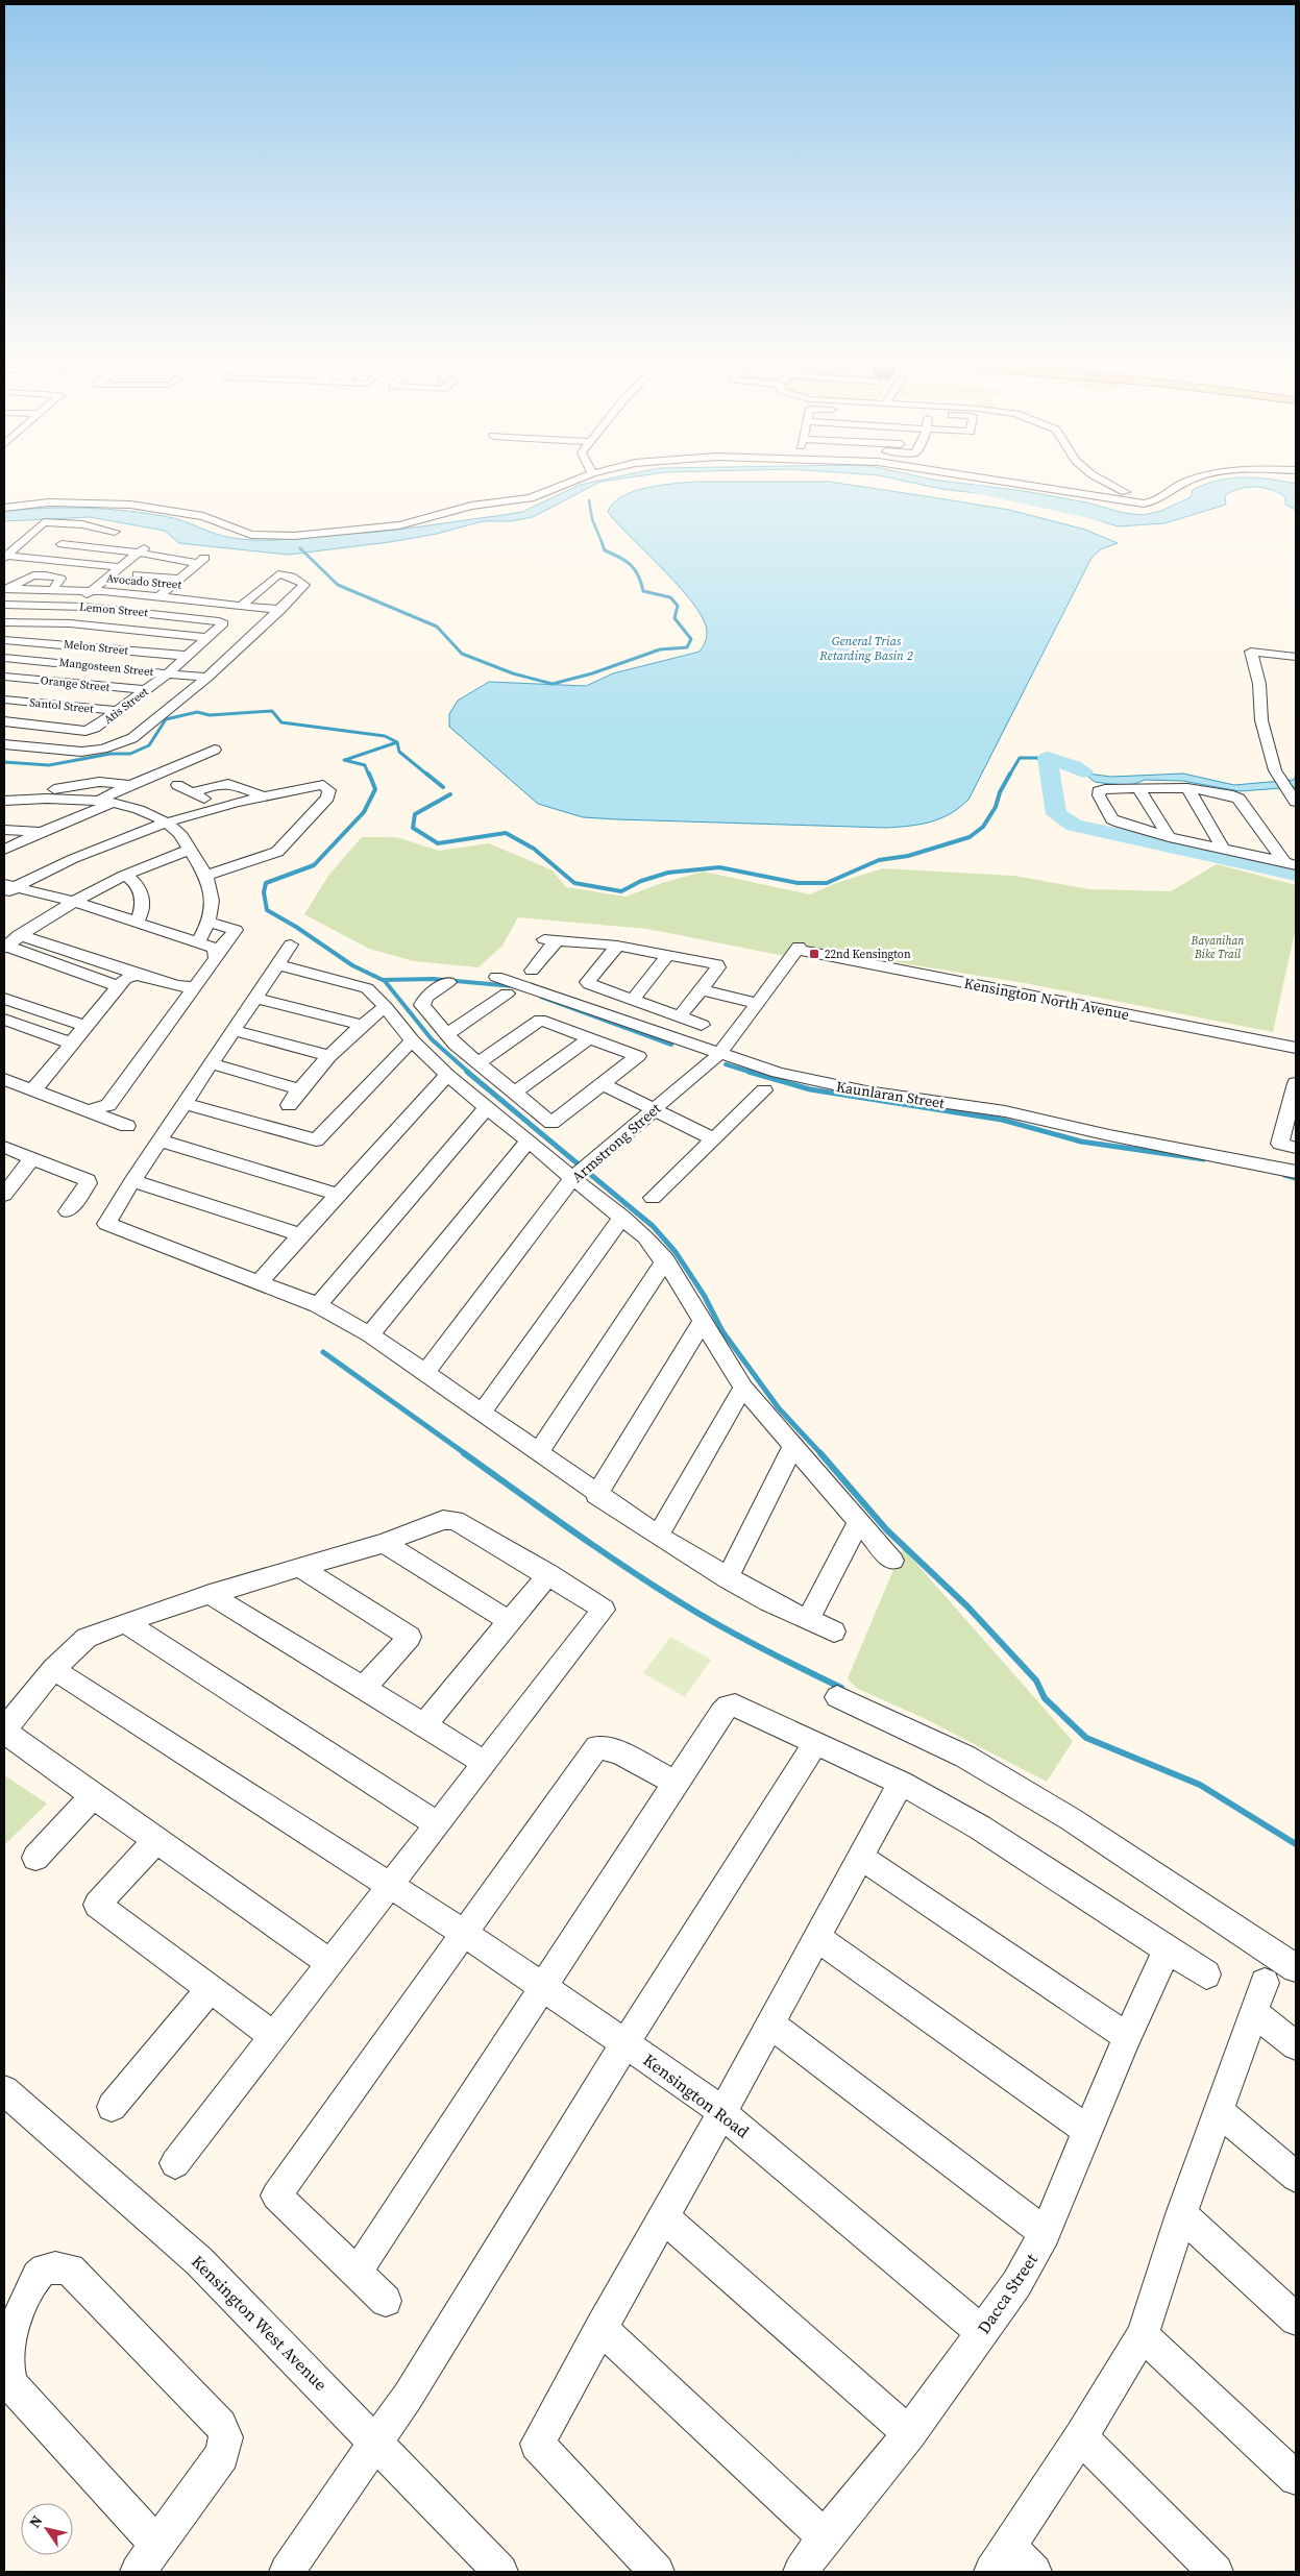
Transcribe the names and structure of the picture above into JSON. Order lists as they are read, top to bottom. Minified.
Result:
{"streets":{"street":["Avocado Street","Lemon Street","Melon Street","Mangosteen Street","Orange Street","Santol Street","Atis Street","Kensington North Avenue","Kaunlaran Street","Armstrong Street","Kensington Road","Dacca Street","Kensington West Avenue"]},"crossings":[["Lemon Street","Atis Street"],["Melon Street","Atis Street"],["Mangosteen Street","Atis Street"],["Orange Street","Atis Street"],["Santol Street","Atis Street"],["Kensington North Avenue","Armstrong Street"],["Kaunlaran Street","Armstrong Street"],["Kensington Road","Dacca Street"]],"water":["General Trias Retarding Basin 2"],"parks":["Bayanihan Bike Trail"],"places":{"transit":["22nd Kensington"]},"north":"top left"}
